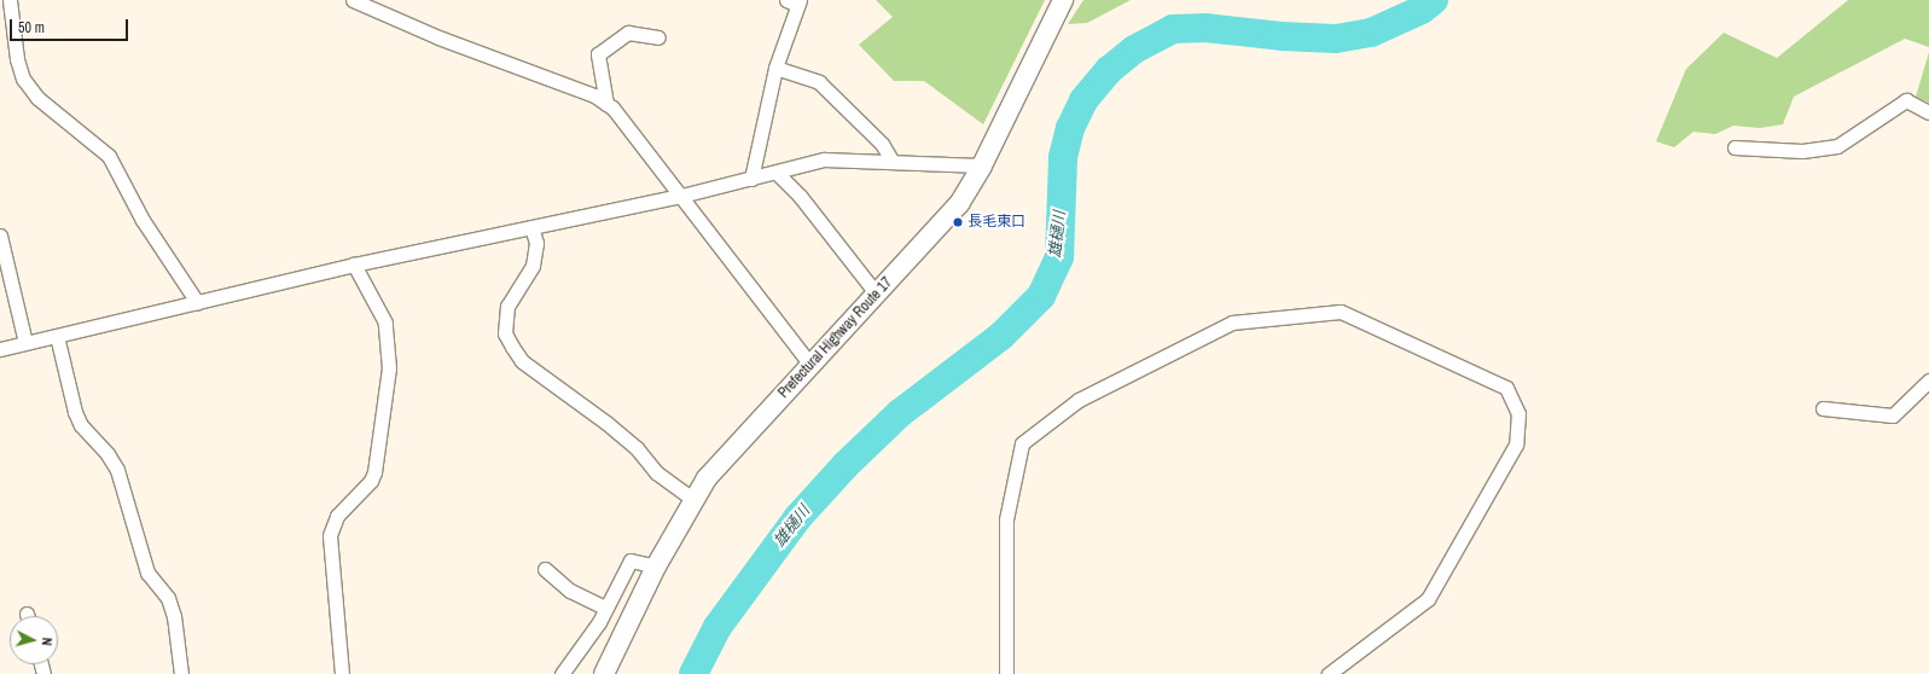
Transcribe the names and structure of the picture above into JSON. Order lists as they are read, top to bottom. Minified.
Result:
{"streets":{"main road":["Prefectural Highway Route 17"]},"water":["雄樋川"],"places":["長毛東口"],"scale_bar":"50 m","north":"right"}
